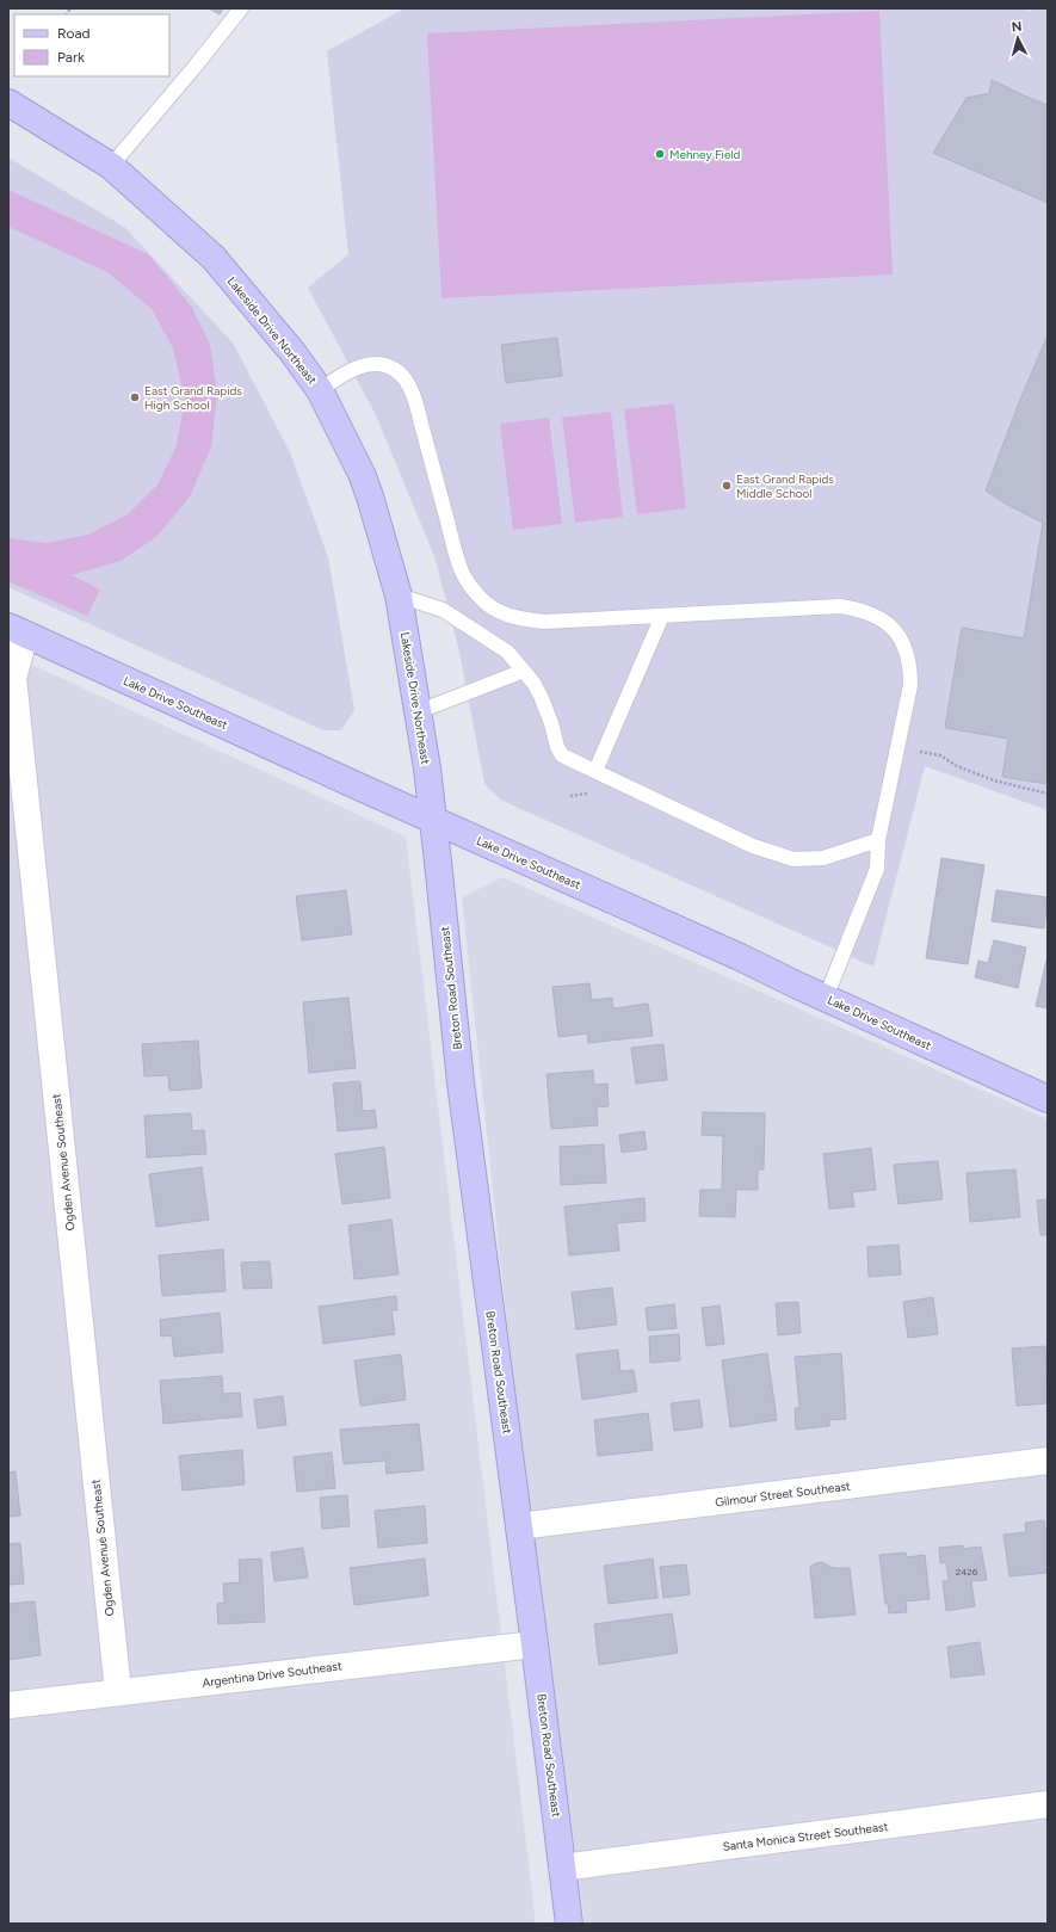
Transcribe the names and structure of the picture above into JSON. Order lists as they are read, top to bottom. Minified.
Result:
{"streets":{"main road":["Lakeside Drive Northeast","Lake Drive Southeast","Breton Road Southeast"],"street":["Ogden Avenue Southeast","Gilmour Street Southeast","Argentina Drive Southeast","Santa Monica Street Southeast"]},"crossings":[["Lakeside Drive Northeast","Lake Drive Southeast"],["Lakeside Drive Northeast","Breton Road Southeast"],["Lake Drive Southeast","Breton Road Southeast"],["Lake Drive Southeast","Ogden Avenue Southeast"],["Breton Road Southeast","Gilmour Street Southeast"],["Breton Road Southeast","Argentina Drive Southeast"],["Breton Road Southeast","Santa Monica Street Southeast"],["Ogden Avenue Southeast","Argentina Drive Southeast"]],"places":["Mehney Field","East Grand Rapids High School","East Grand Rapids Middle School"],"house_numbers":["2426"],"legend":["Road","Park"],"north":"top"}
